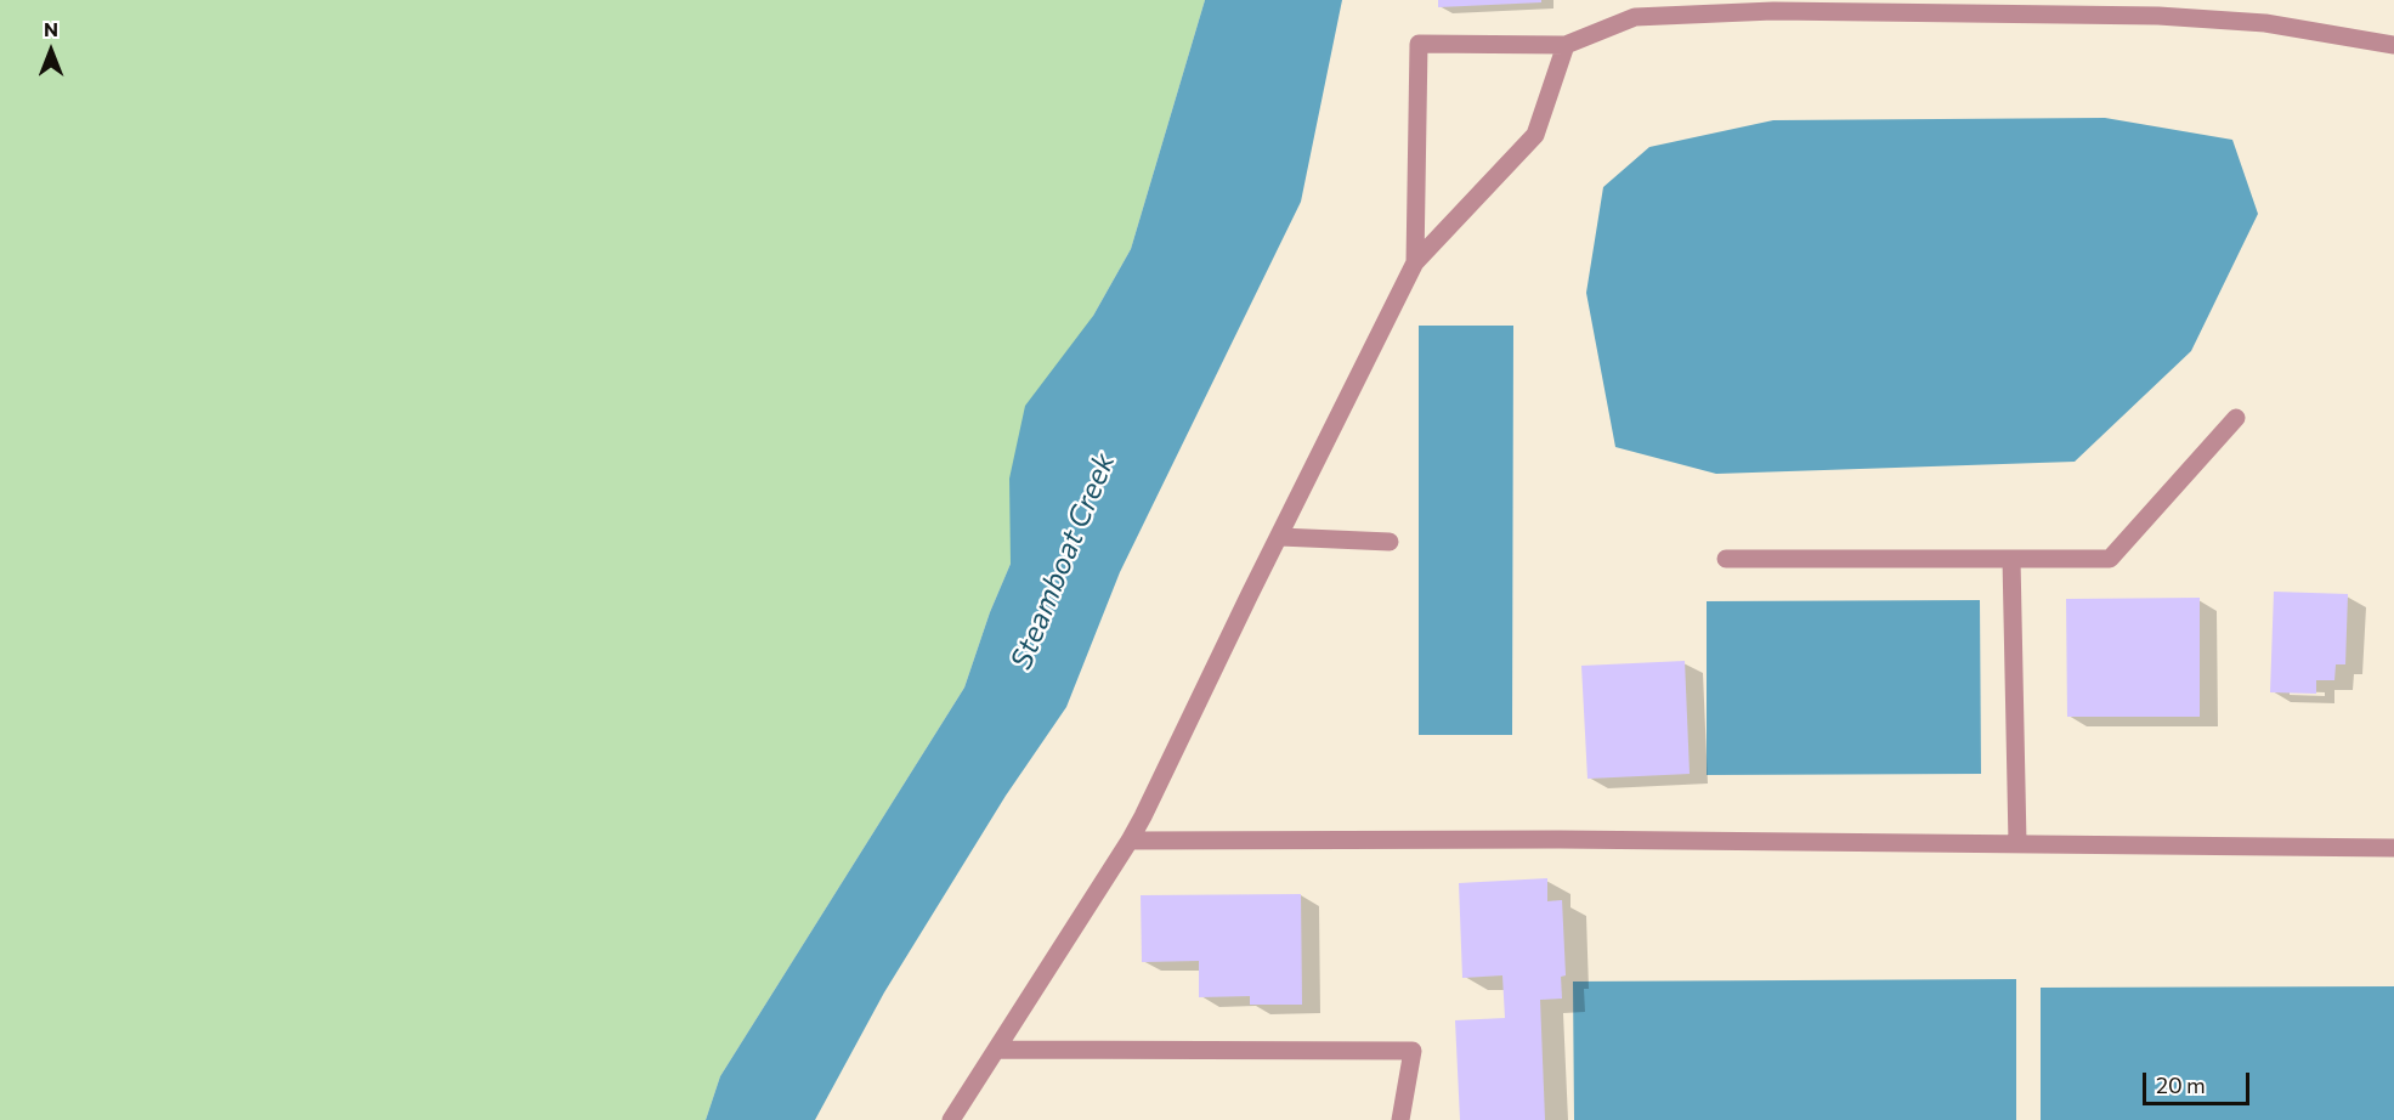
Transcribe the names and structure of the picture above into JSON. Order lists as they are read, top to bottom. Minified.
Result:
{"water":["Steamboat Creek"],"scale_bar":"20 m","north":"top"}
